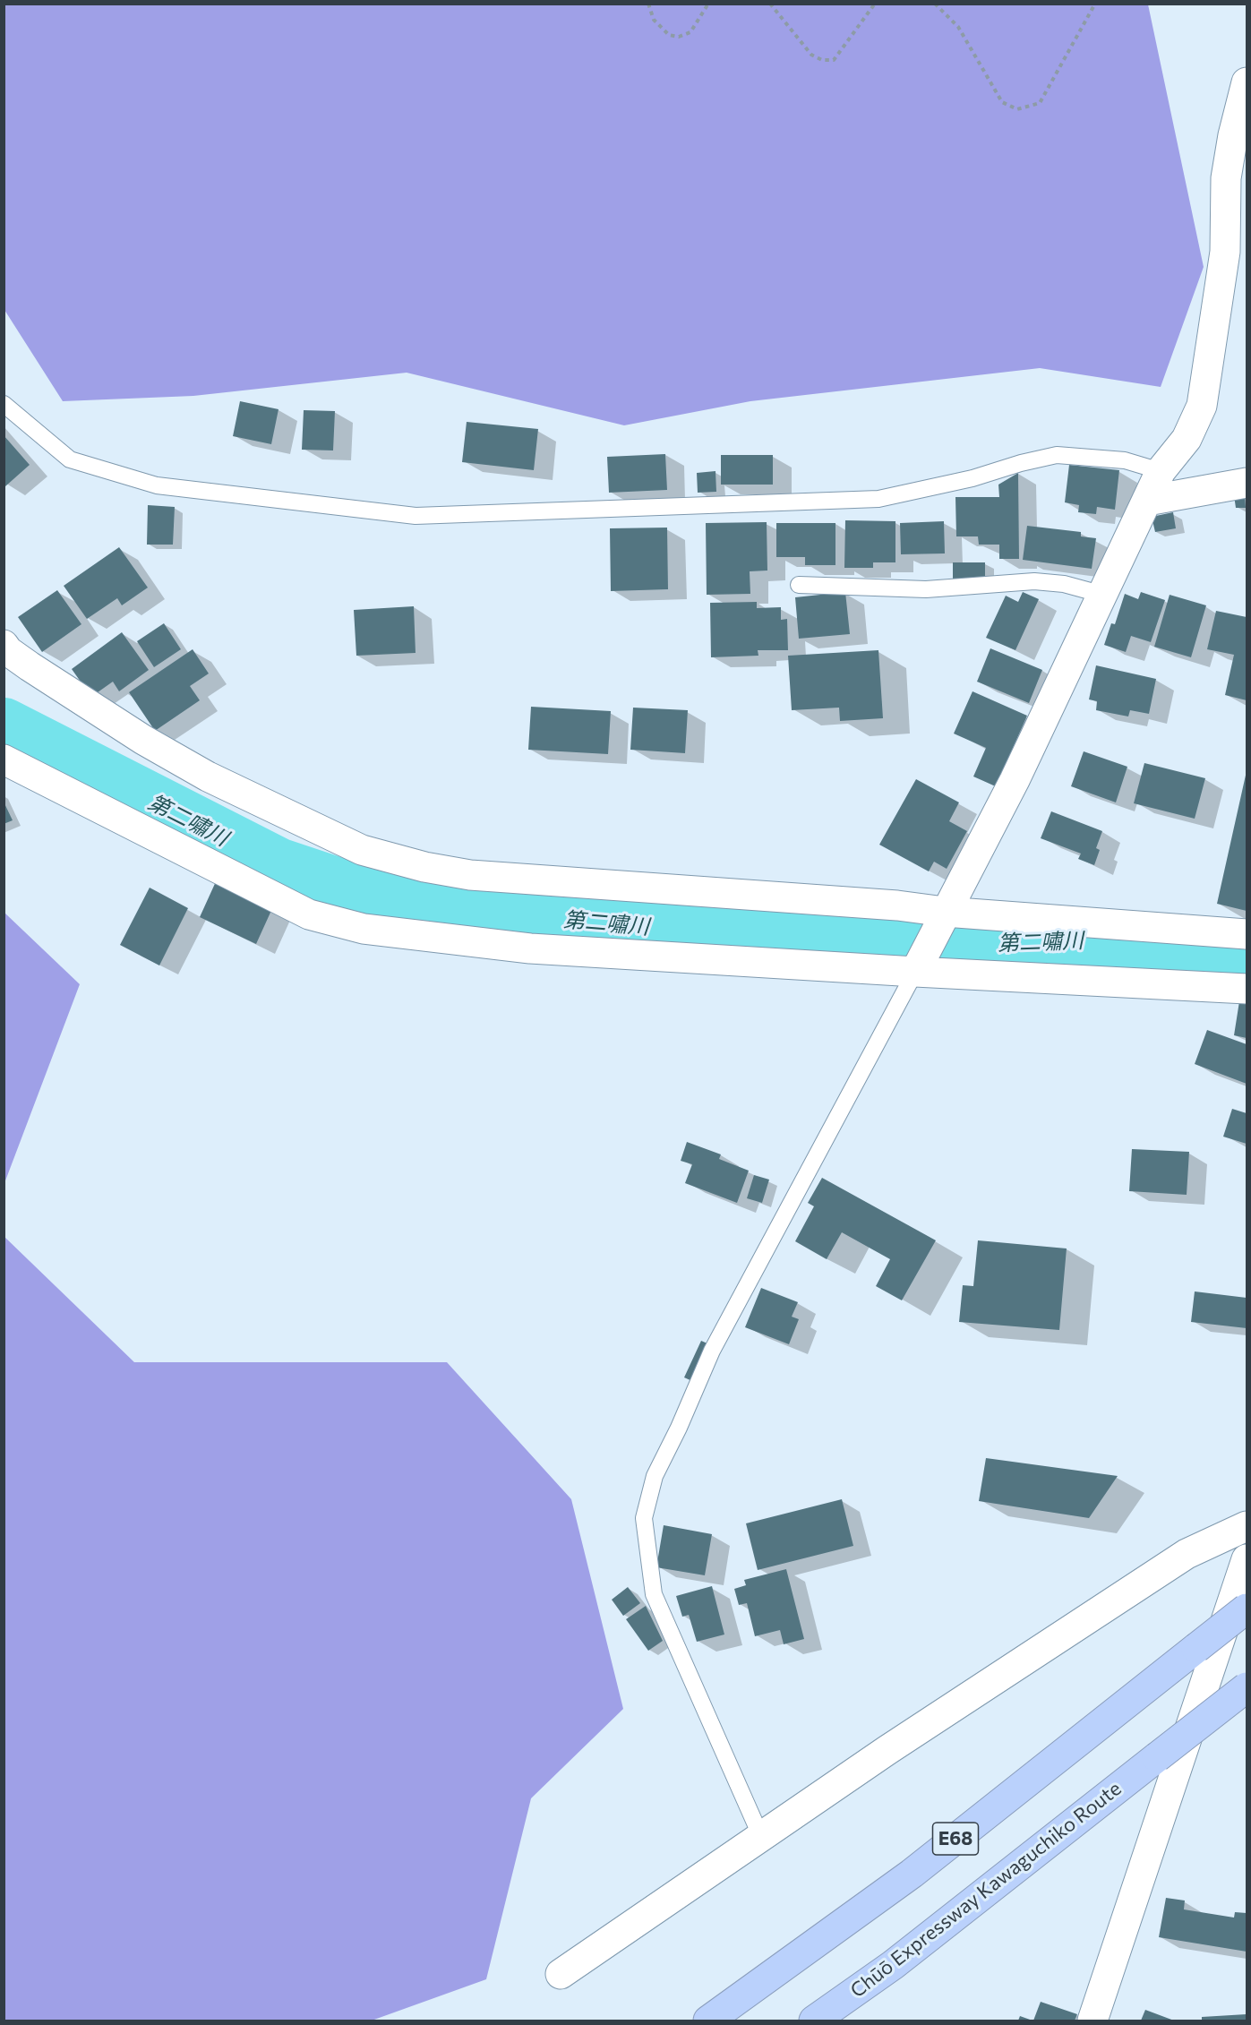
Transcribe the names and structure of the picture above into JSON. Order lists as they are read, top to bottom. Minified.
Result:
{"streets":{"highway":["E68","Chūō Expressway Kawaguchiko Route"]},"water":["第二嘯川"]}
